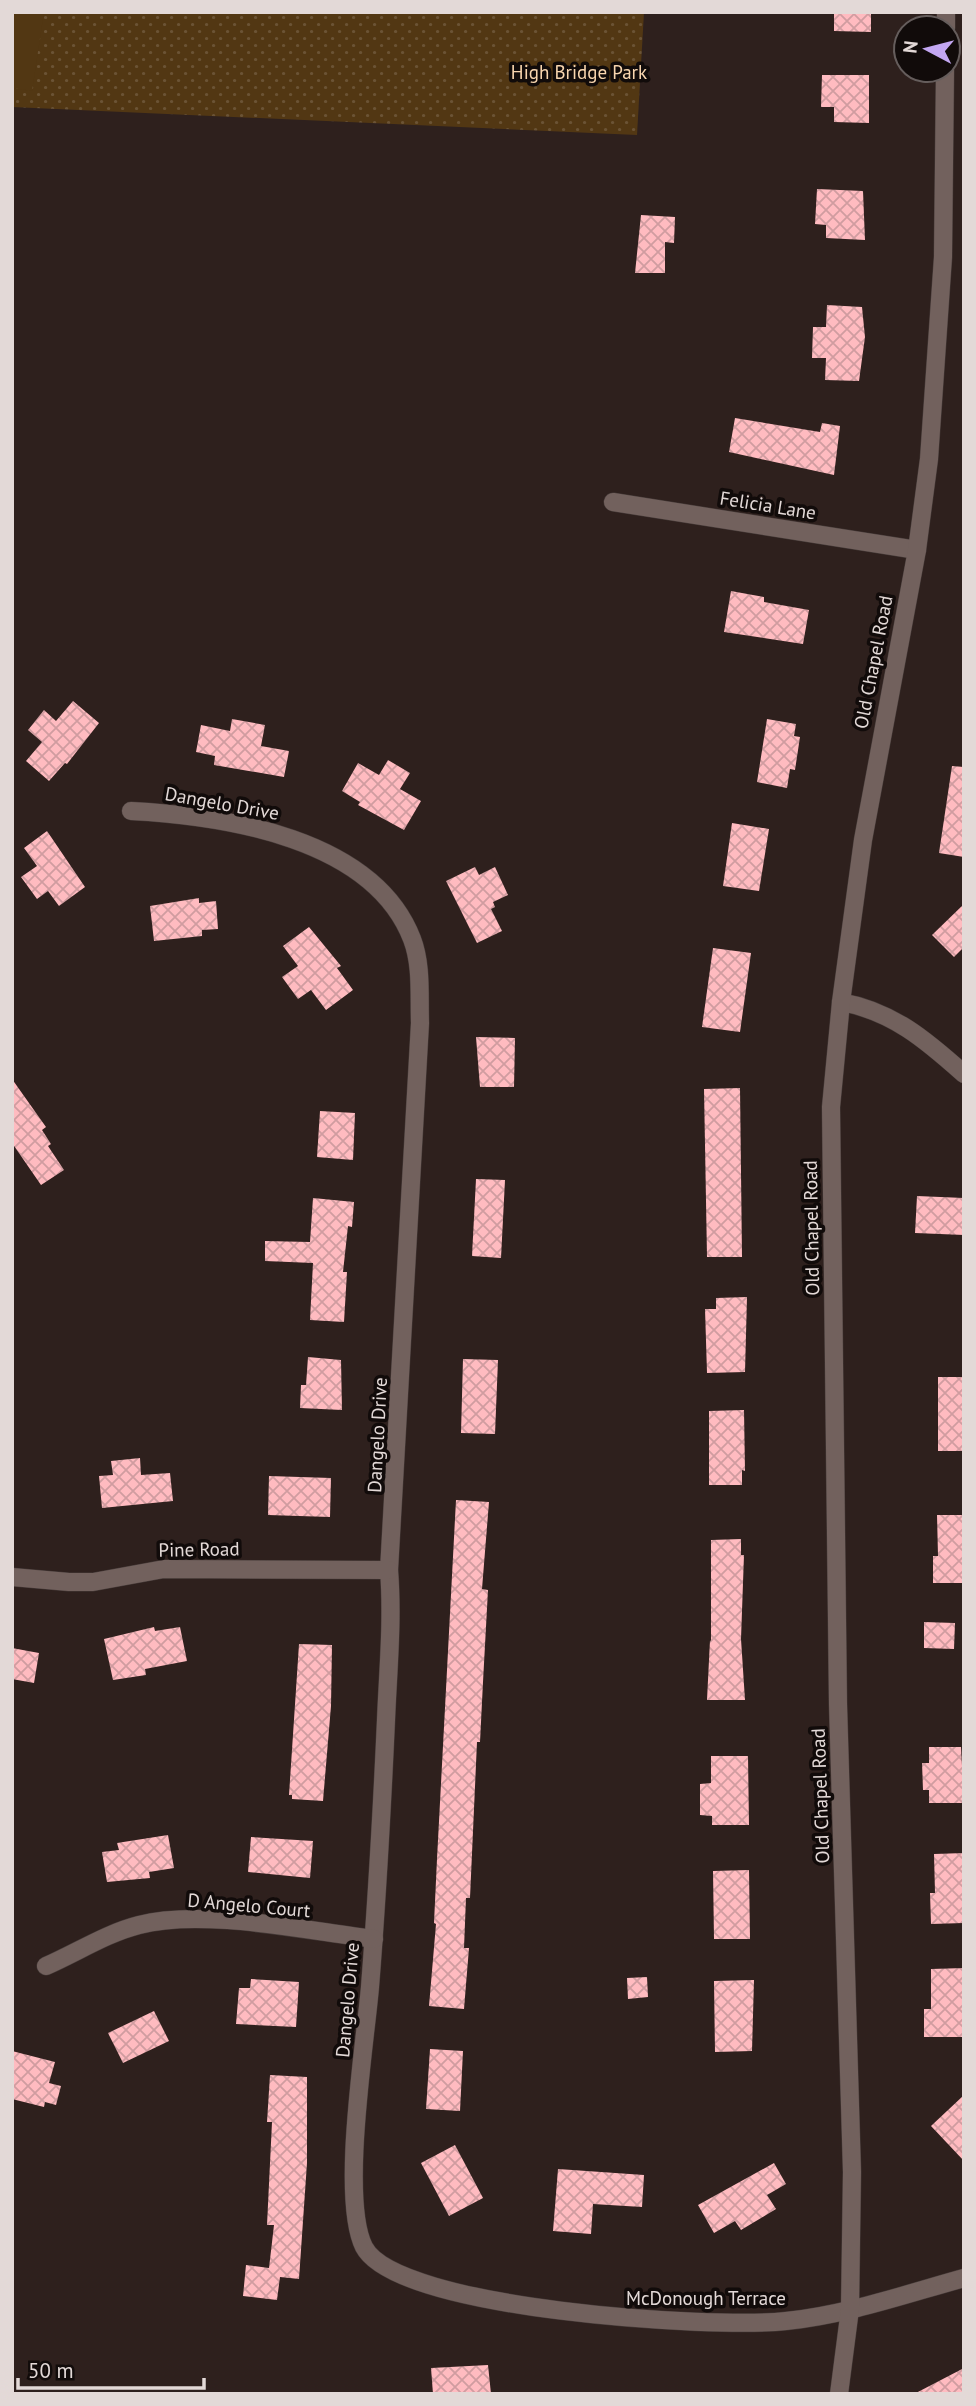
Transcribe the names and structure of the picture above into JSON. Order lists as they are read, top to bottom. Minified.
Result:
{"streets":{"street":["Felicia Lane","Old Chapel Road","Dangelo Drive","Pine Road","D Angelo Court","McDonough Terrace"]},"crossings":[["Felicia Lane","Old Chapel Road"],["Old Chapel Road","McDonough Terrace"],["Dangelo Drive","Pine Road"],["Dangelo Drive","D Angelo Court"],["Dangelo Drive","McDonough Terrace"]],"parks":["High Bridge Park"],"scale_bar":"50 m","north":"left"}
